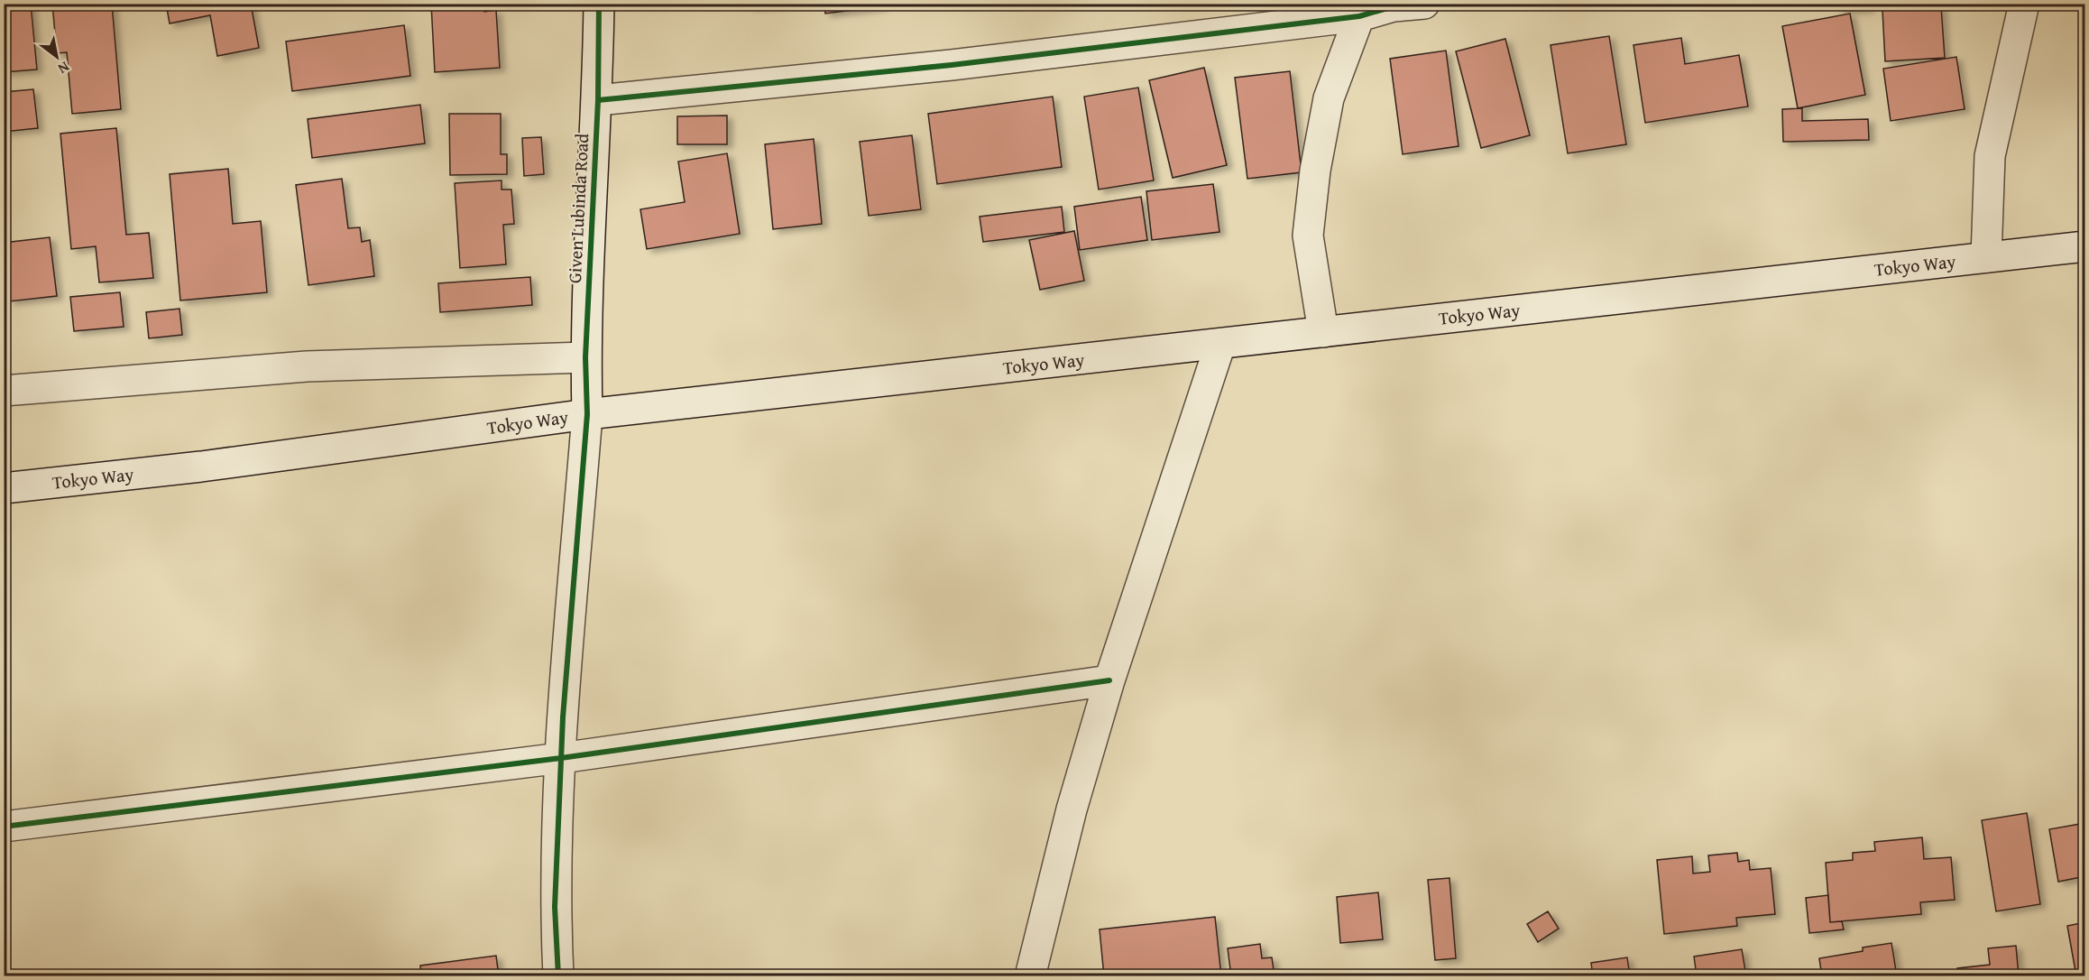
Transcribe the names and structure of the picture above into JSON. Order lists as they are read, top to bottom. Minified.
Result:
{"streets":{"street":["Given Lubinda Road","Tokyo Way"]},"crossings":[["Given Lubinda Road","Tokyo Way"]],"north":"bottom right"}
